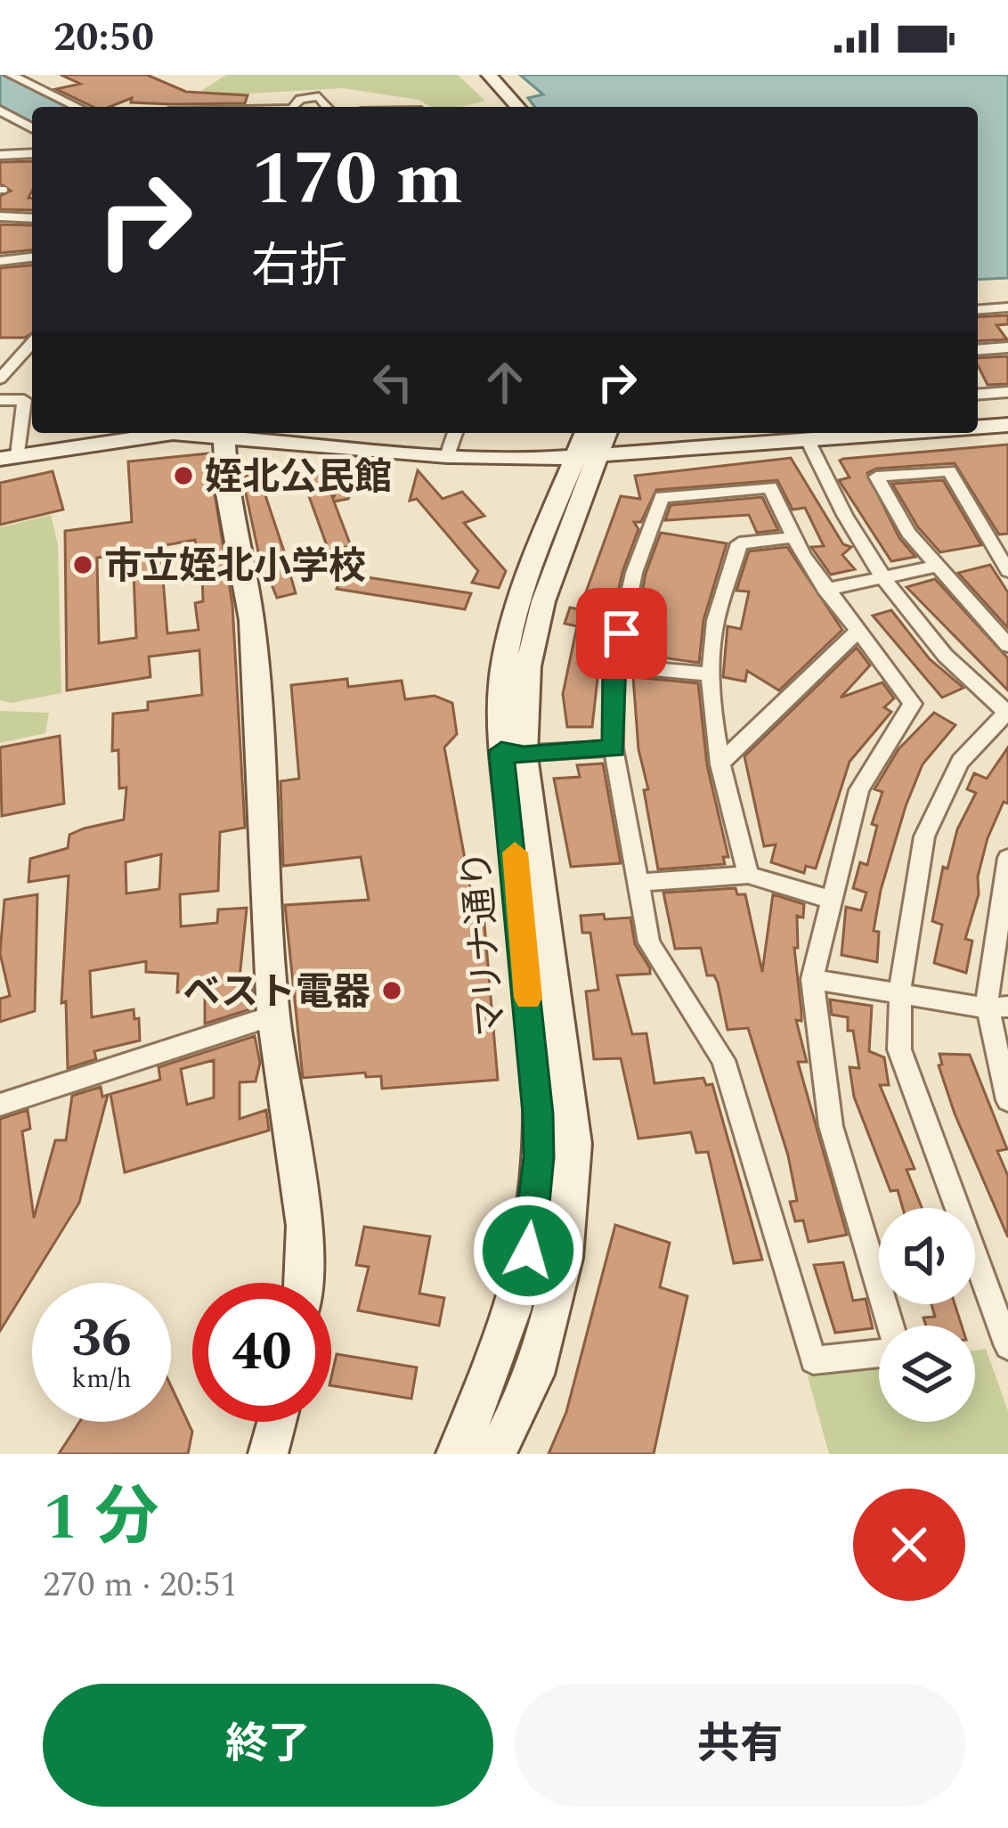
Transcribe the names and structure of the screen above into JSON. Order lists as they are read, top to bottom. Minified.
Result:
{"streets":{"street":["マリナ通り"]},"places":["姪北公民館","市立姪北小学校","ベスト電器"],"page":{"status":"20:50","turn":["170 m","右折"],"speed":"36 km/h","limit":"40","heading":["1 分","270 m · 20:51"],"buttons":["終了","共有"]}}
